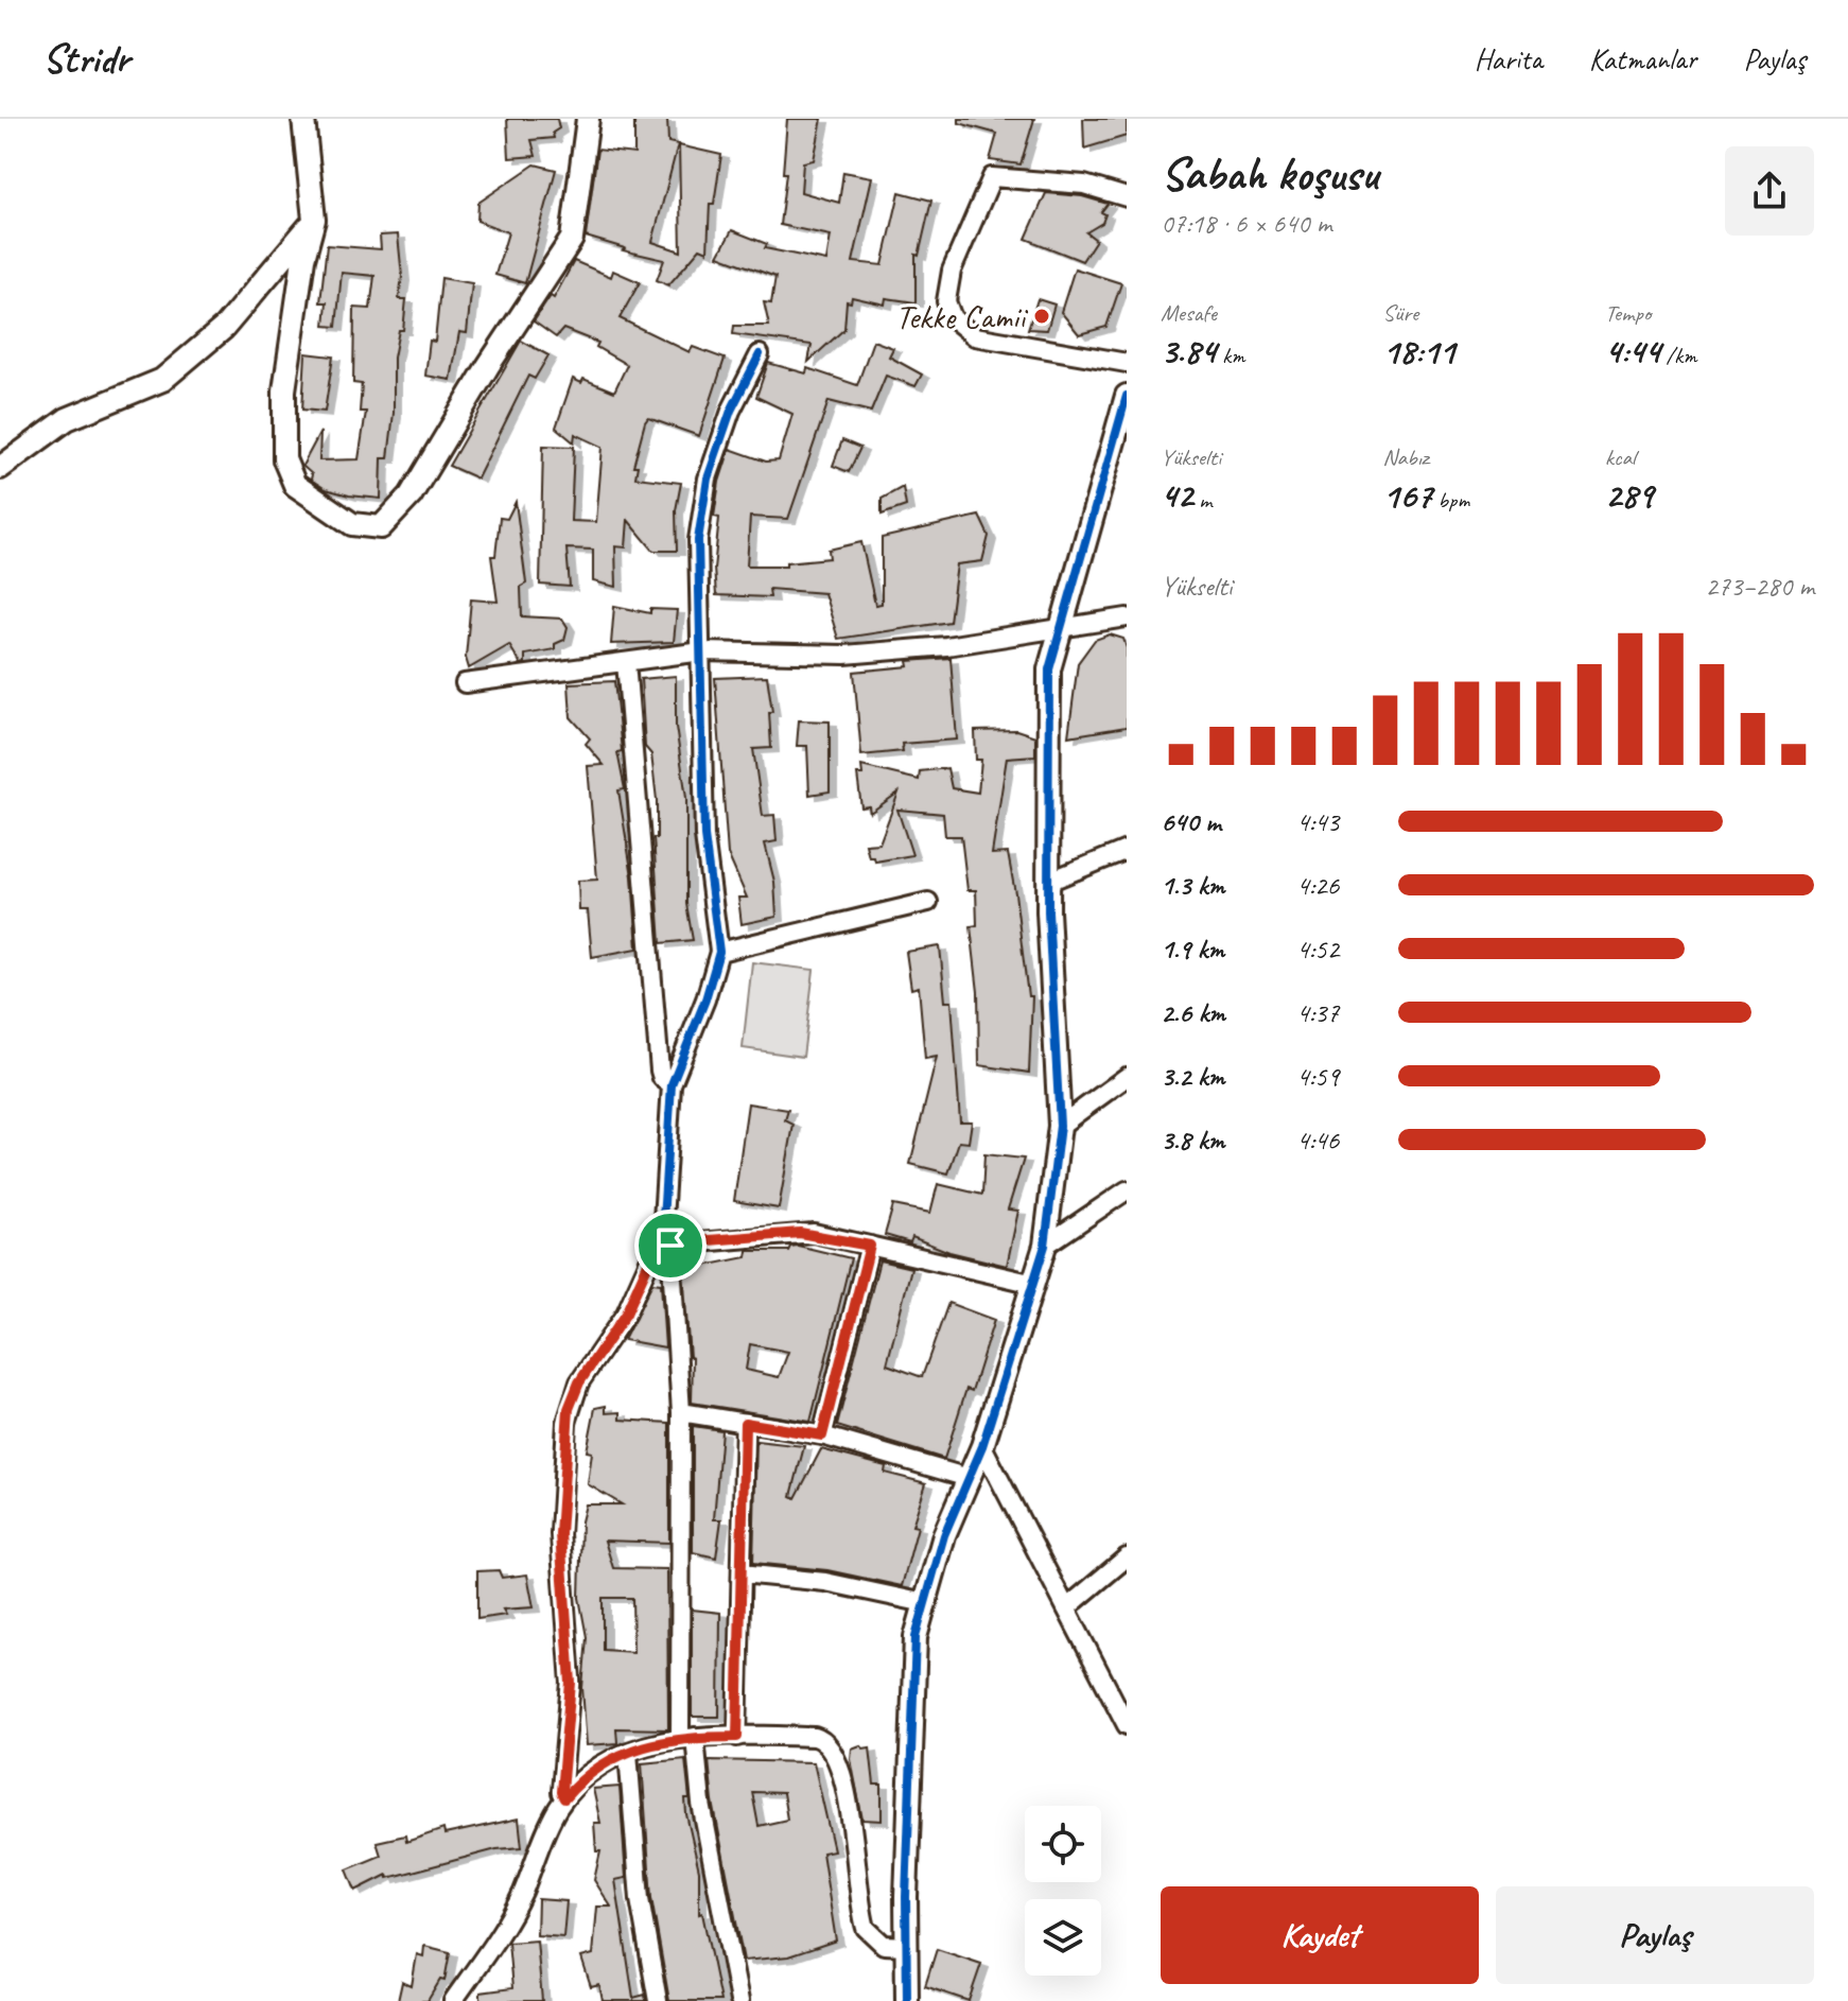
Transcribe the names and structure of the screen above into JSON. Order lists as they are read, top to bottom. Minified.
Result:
{"places":["Tekke Camii"],"page":{"header":"Stridr","nav":["Harita","Katmanlar","Paylaş"],"heading":["Sabah koşusu","07:18 · 6 × 640 m"],"stats":[["Mesafe","3.84 km"],["Süre","18:11"],["Tempo","4:44 /km"],["Yükselti","42 m"],["Nabız","167 bpm"],["kcal","289"]],"chart":["Yükselti","273–280 m"],"list":[{"name":"640 m","note":"4:43"},{"name":"1.3 km","note":"4:26"},{"name":"1.9 km","note":"4:52"},{"name":"2.6 km","note":"4:37"},{"name":"3.2 km","note":"4:59"},{"name":"3.8 km","note":"4:46"}],"buttons":["Kaydet","Paylaş"]}}
